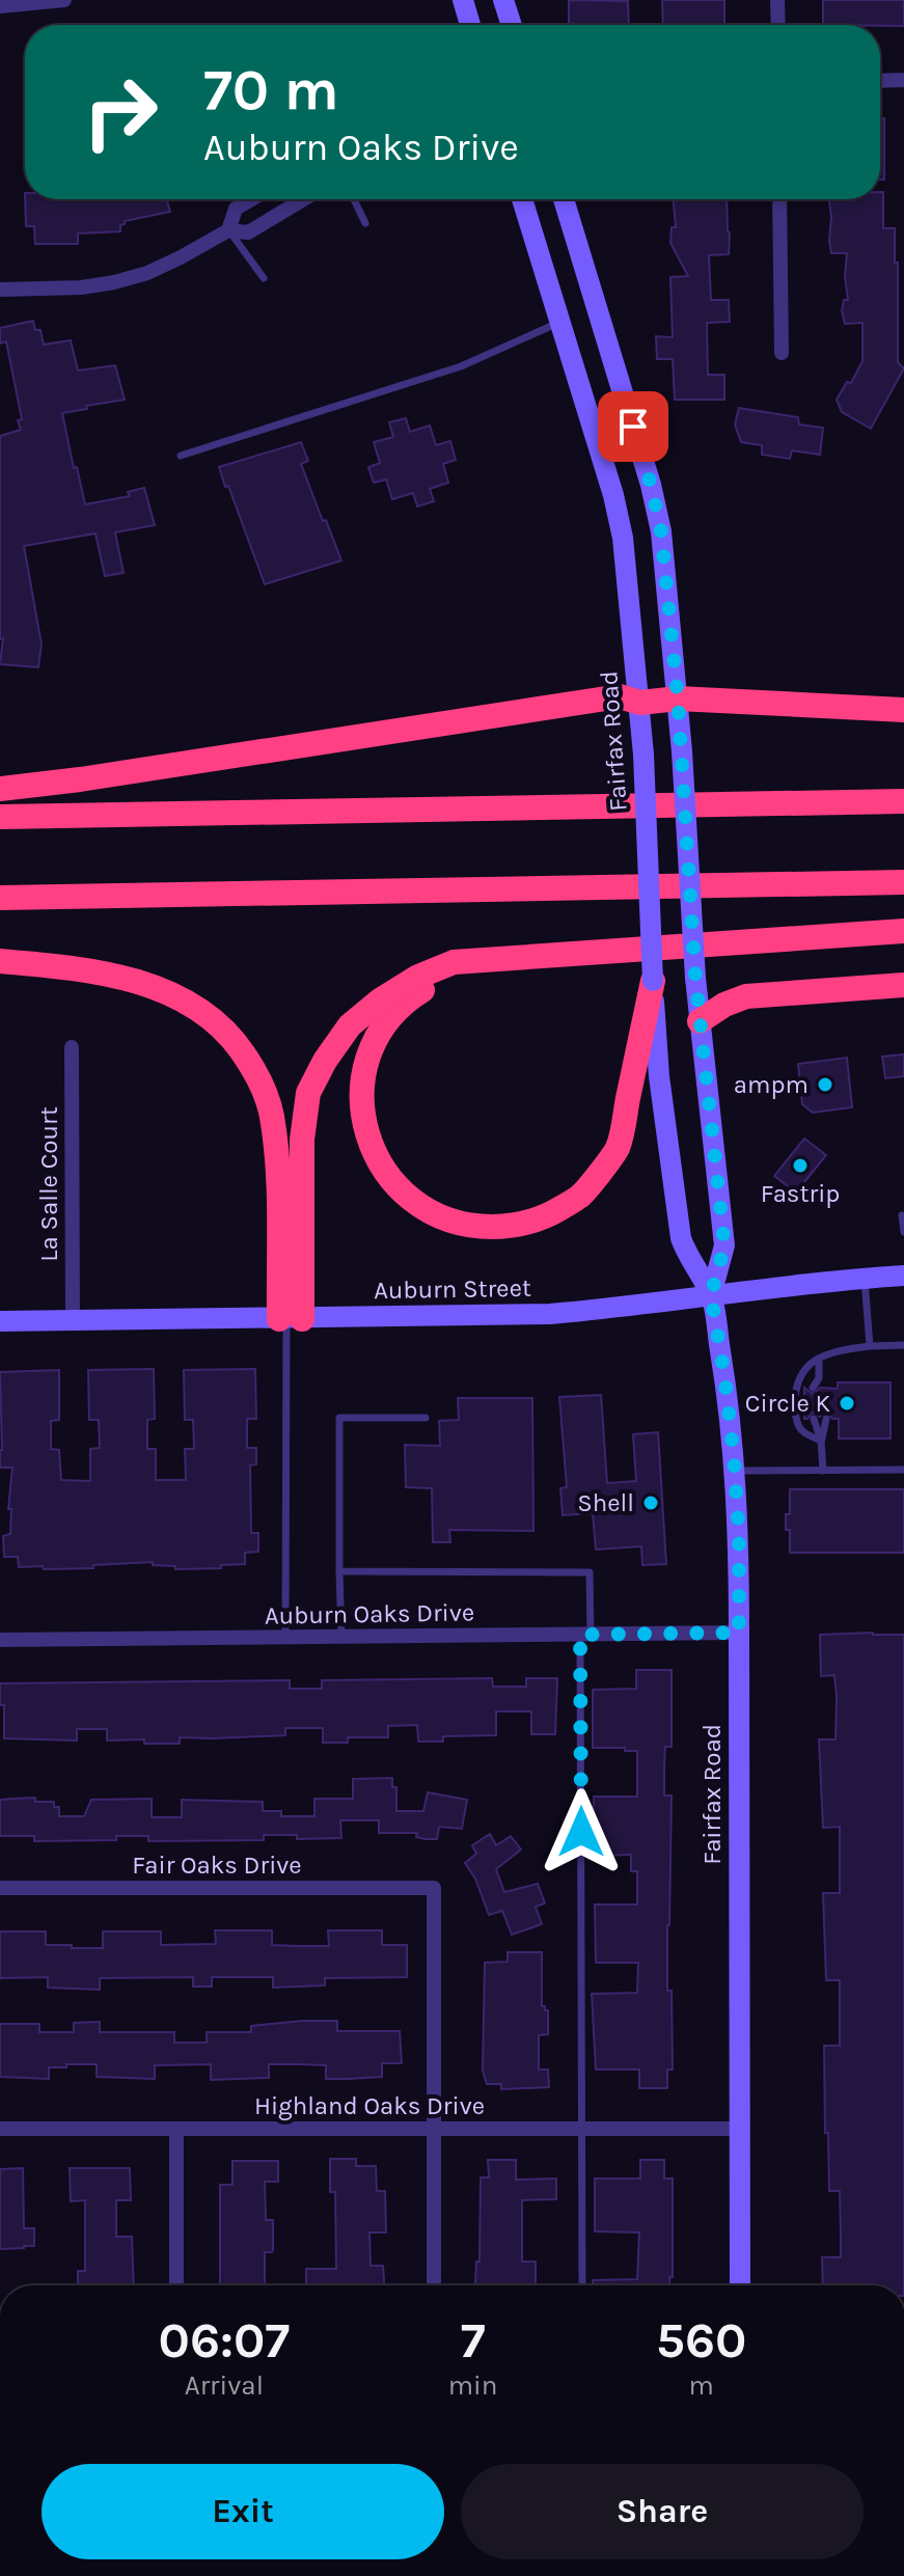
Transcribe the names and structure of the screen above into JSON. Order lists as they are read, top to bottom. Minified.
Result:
{"streets":{"main road":["Fairfax Road","Auburn Street"],"street":["La Salle Court","Auburn Oaks Drive","Fair Oaks Drive","Highland Oaks Drive"]},"crossings":[["Fairfax Road","Auburn Street"],["Fairfax Road","Auburn Oaks Drive"],["Fairfax Road","Highland Oaks Drive"],["La Salle Court","Auburn Street"],["Fair Oaks Drive","Highland Oaks Drive"]],"places":["ampm","Fastrip","Circle K","Shell"],"page":{"turn":["70 m","Auburn Oaks Drive"],"eta":["06:07","Arrival","7","min","560","m"],"buttons":["Exit","Share"]}}
